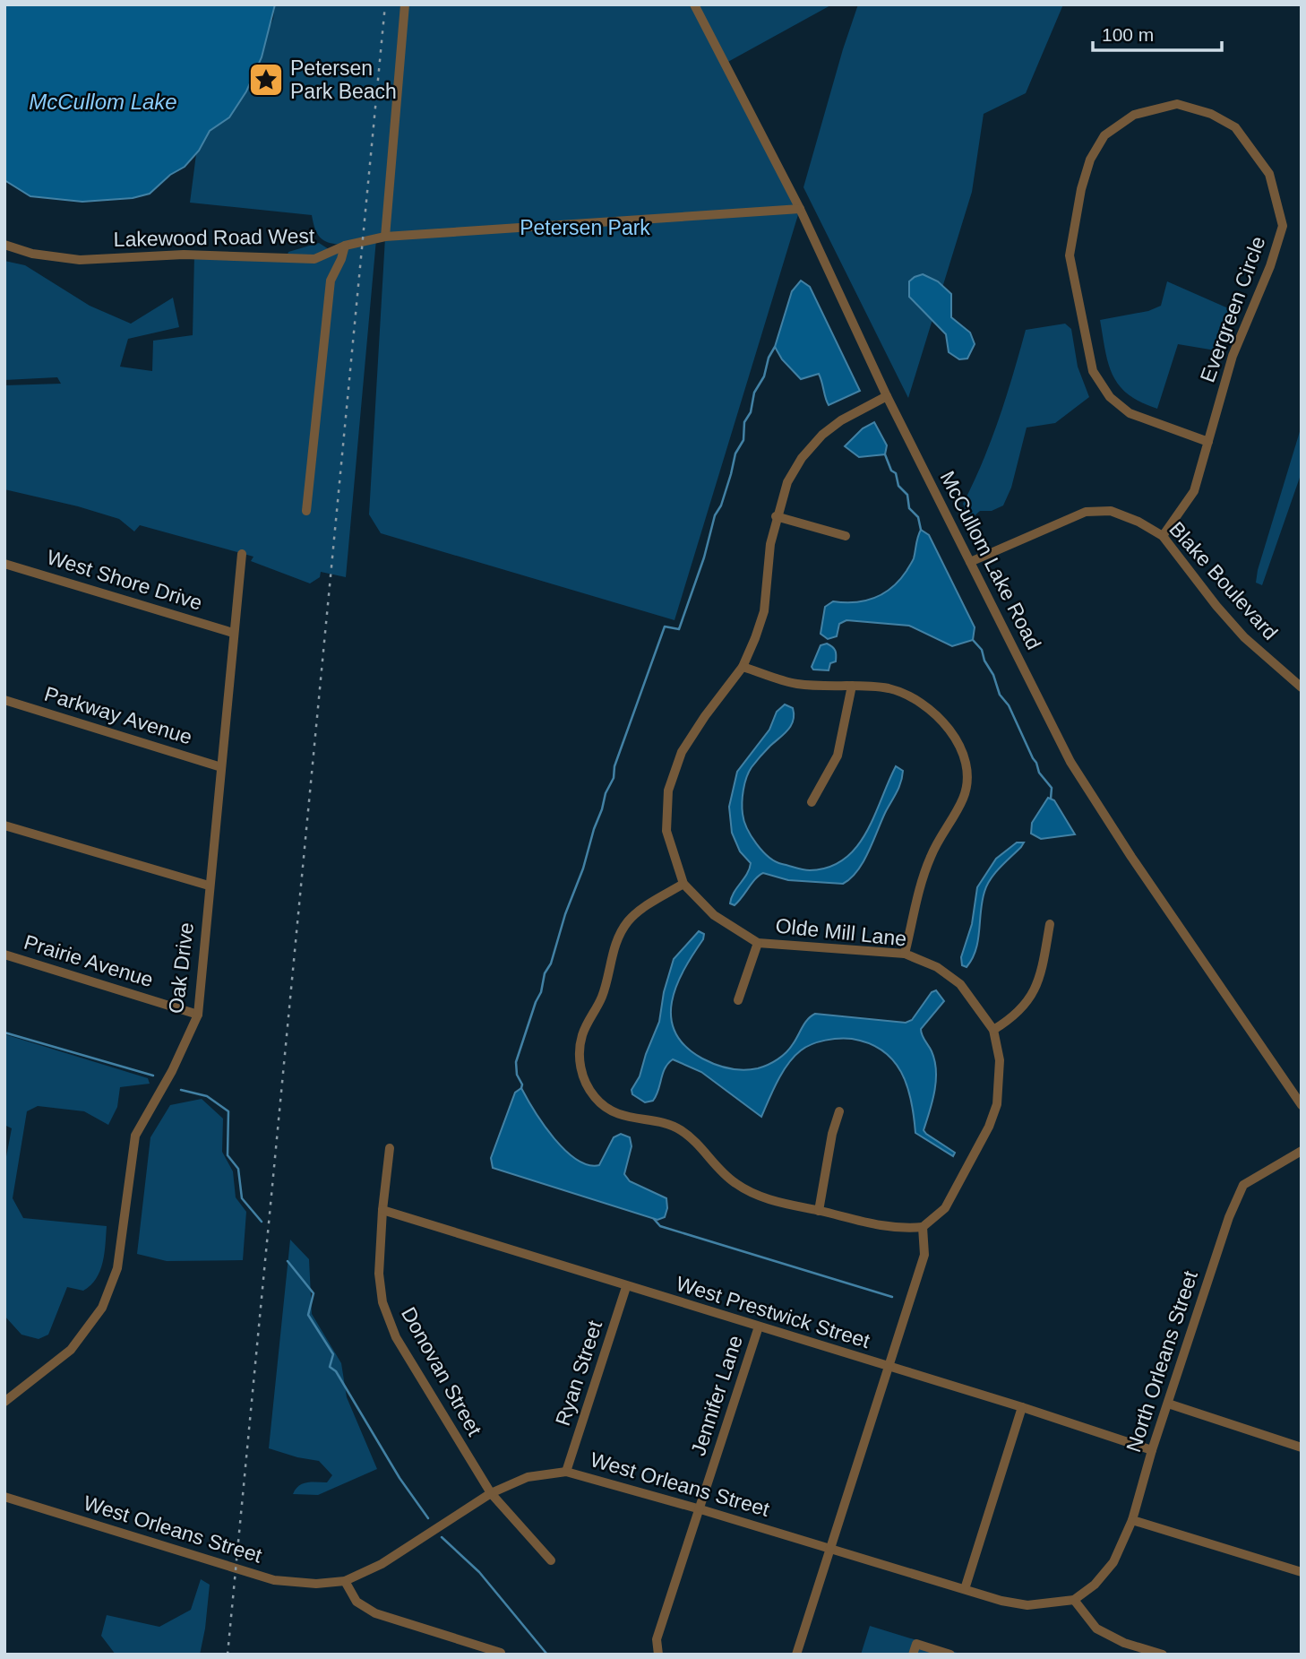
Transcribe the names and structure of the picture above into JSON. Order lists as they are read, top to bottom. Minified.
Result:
{"streets":{"street":["Lakewood Road West","Evergreen Circle","McCullom Lake Road","West Shore Drive","Blake Boulevard","Parkway Avenue","Olde Mill Lane","Prairie Avenue","Oak Drive","West Prestwick Street","North Orleans Street","Donovan Street","Ryan Street","Jennifer Lane","West Orleans Street"]},"crossings":[["Lakewood Road West","McCullom Lake Road"],["Evergreen Circle","Blake Boulevard"],["McCullom Lake Road","Blake Boulevard"],["McCullom Lake Road","Olde Mill Lane"],["West Shore Drive","Oak Drive"],["Parkway Avenue","Oak Drive"],["Prairie Avenue","Oak Drive"],["West Prestwick Street","North Orleans Street"],["West Prestwick Street","Donovan Street"],["West Prestwick Street","Ryan Street"],["West Prestwick Street","Jennifer Lane"],["North Orleans Street","West Orleans Street"],["Donovan Street","West Orleans Street"],["Ryan Street","West Orleans Street"],["Jennifer Lane","West Orleans Street"]],"water":["McCullom Lake"],"parks":["Petersen Park"],"places":{"place":["Petersen Park Beach"]},"scale_bar":"100 m"}
